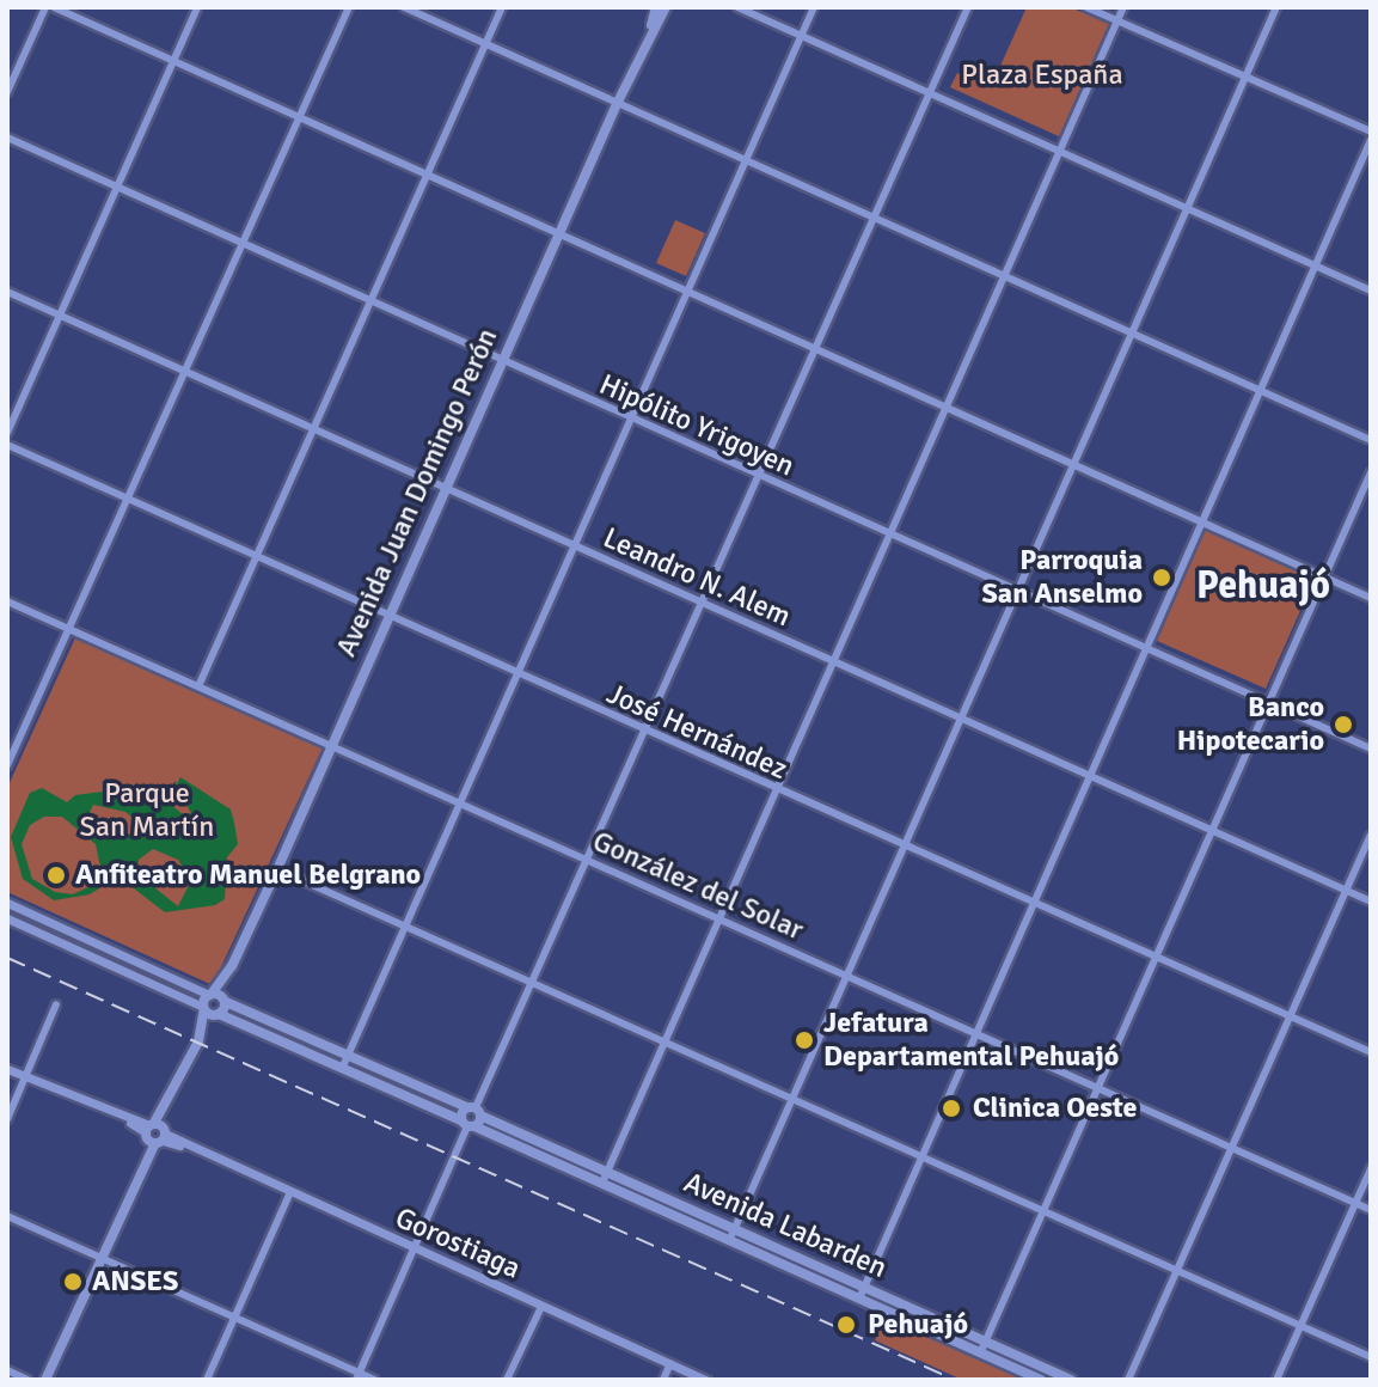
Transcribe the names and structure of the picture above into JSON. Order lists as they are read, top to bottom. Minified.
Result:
{"streets":{"main road":["Avenida Juan Domingo Perón","Avenida Labarden"],"street":["Hipólito Yrigoyen","Leandro N. Alem","José Hernández","González del Solar","Gorostiaga"]},"crossings":[["Hipólito Yrigoyen","Avenida Juan Domingo Perón"],["Avenida Juan Domingo Perón","Leandro N. Alem"],["Avenida Juan Domingo Perón","José Hernández"],["Avenida Juan Domingo Perón","González del Solar"],["Avenida Juan Domingo Perón","Avenida Labarden"]],"districts":["Pehuajó"],"parks":["Plaza España","Parque San Martín"],"places":["Parroquia San Anselmo","Banco Hipotecario","Anfiteatro Manuel Belgrano","Jefatura Departamental Pehuajó","Clinica Oeste","ANSES","Pehuajó"]}
